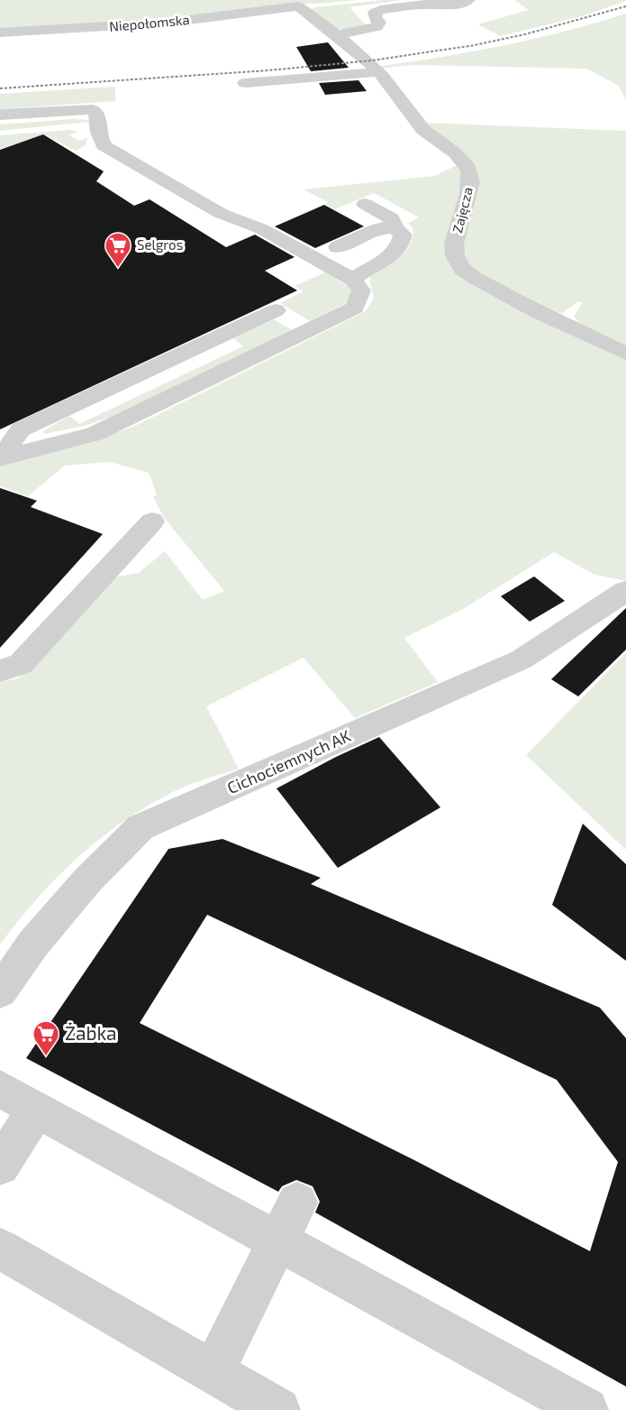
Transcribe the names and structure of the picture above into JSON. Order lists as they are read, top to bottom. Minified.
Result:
{"streets":{"street":["Niepołomska","Zajęcza","Cichociemnych AK"]},"crossings":[["Niepołomska","Zajęcza"]],"places":{"supermarket":["Selgros","Żabka"]}}
